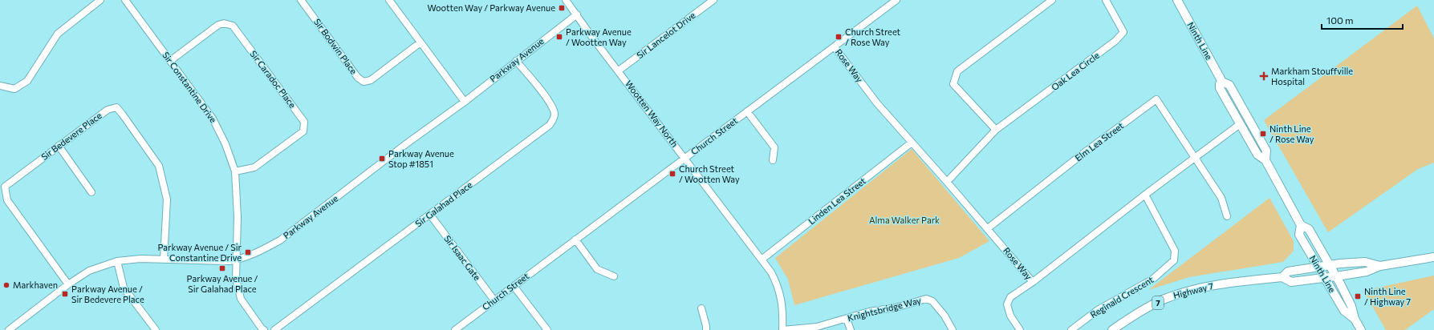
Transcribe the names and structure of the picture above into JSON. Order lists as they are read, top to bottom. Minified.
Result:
{"streets":{"main road":["Ninth Line","Highway 7","7"],"street":["Sir Lancelot Drive","Sir Bodwin Place","Parkway Avenue","Rose Way","Oak Lea Circle","Sir Caradoc Place","Sir Constantine Drive","Wootten Way North","Sir Bedevere Place","Church Street","Elm Lea Street","Linden Lea Street","Sir Galahad Place","Sir Isaac Gate","Reginald Crescent","Knightsbridge Way"]},"crossings":[["Sir Lancelot Drive","Wootten Way North"],["Ninth Line","Rose Way"],["Ninth Line","Highway 7"],["Parkway Avenue","Sir Constantine Drive"],["Parkway Avenue","Wootten Way North"],["Parkway Avenue","Sir Bedevere Place"],["Parkway Avenue","Sir Galahad Place"],["Rose Way","Oak Lea Circle"],["Rose Way","Church Street"],["Rose Way","Elm Lea Street"],["Rose Way","Linden Lea Street"],["Rose Way","Reginald Crescent"],["Sir Caradoc Place","Sir Constantine Drive"],["Wootten Way North","Church Street"],["Wootten Way North","Linden Lea Street"],["Wootten Way North","Knightsbridge Way"],["Church Street","Sir Isaac Gate"],["Sir Galahad Place","Sir Isaac Gate"]],"parks":["Alma Walker Park"],"places":{"transit":["Wootten Way / Parkway Avenue","Parkway Avenue / Wootten Way","Church Street / Rose Way","Ninth Line / Rose Way","Parkway Avenue Stop #1851","Church Street / Wootten Way","Parkway Avenue / Sir Constantine Drive","Parkway Avenue / Sir Galahad Place","Parkway Avenue / Sir Bedevere Place","Ninth Line / Highway 7"],"health":["Markham Stouffville Hospital"],"other":["Markhaven"]},"scale_bar":"100 m"}
